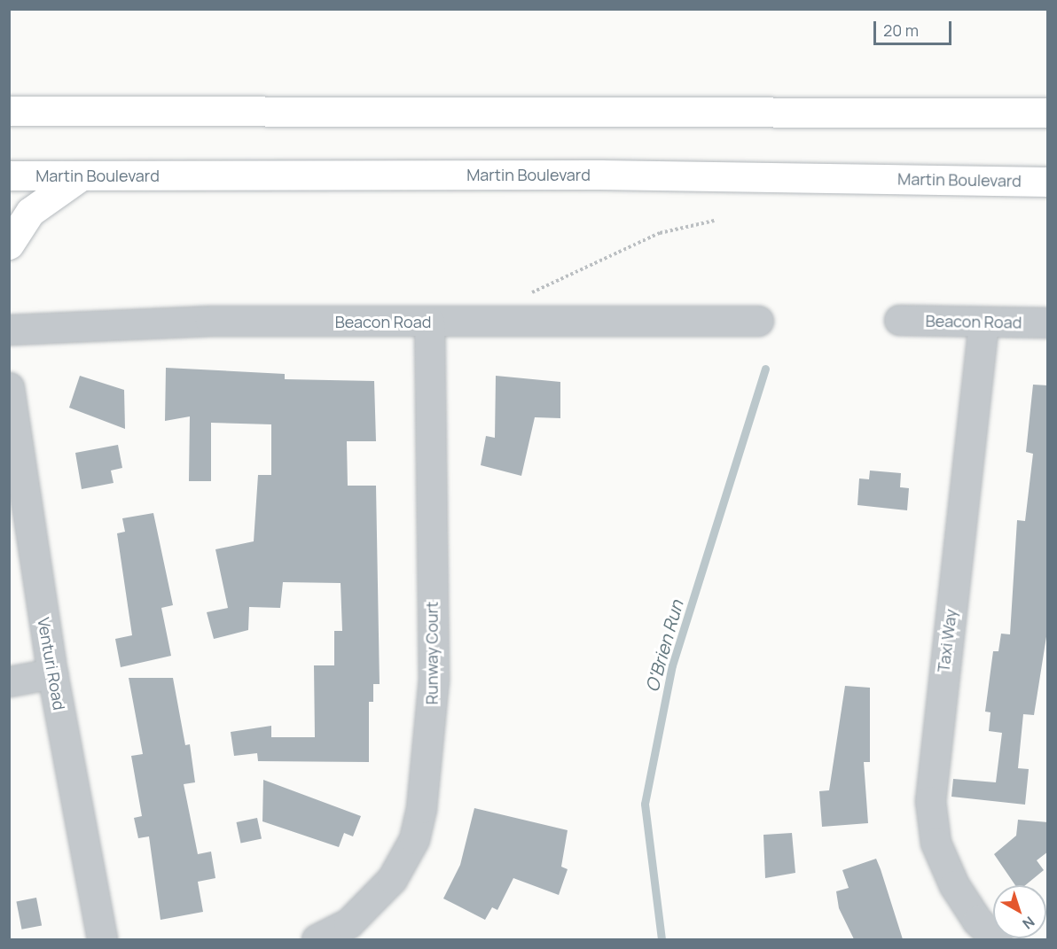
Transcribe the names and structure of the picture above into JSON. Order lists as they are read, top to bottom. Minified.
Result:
{"streets":{"main road":["Martin Boulevard"],"street":["Beacon Road","Taxi Way","Runway Court","Venturi Road"]},"crossings":[["Beacon Road","Taxi Way"],["Beacon Road","Runway Court"]],"water":["O'Brien Run"],"scale_bar":"20 m","north":"bottom right"}
